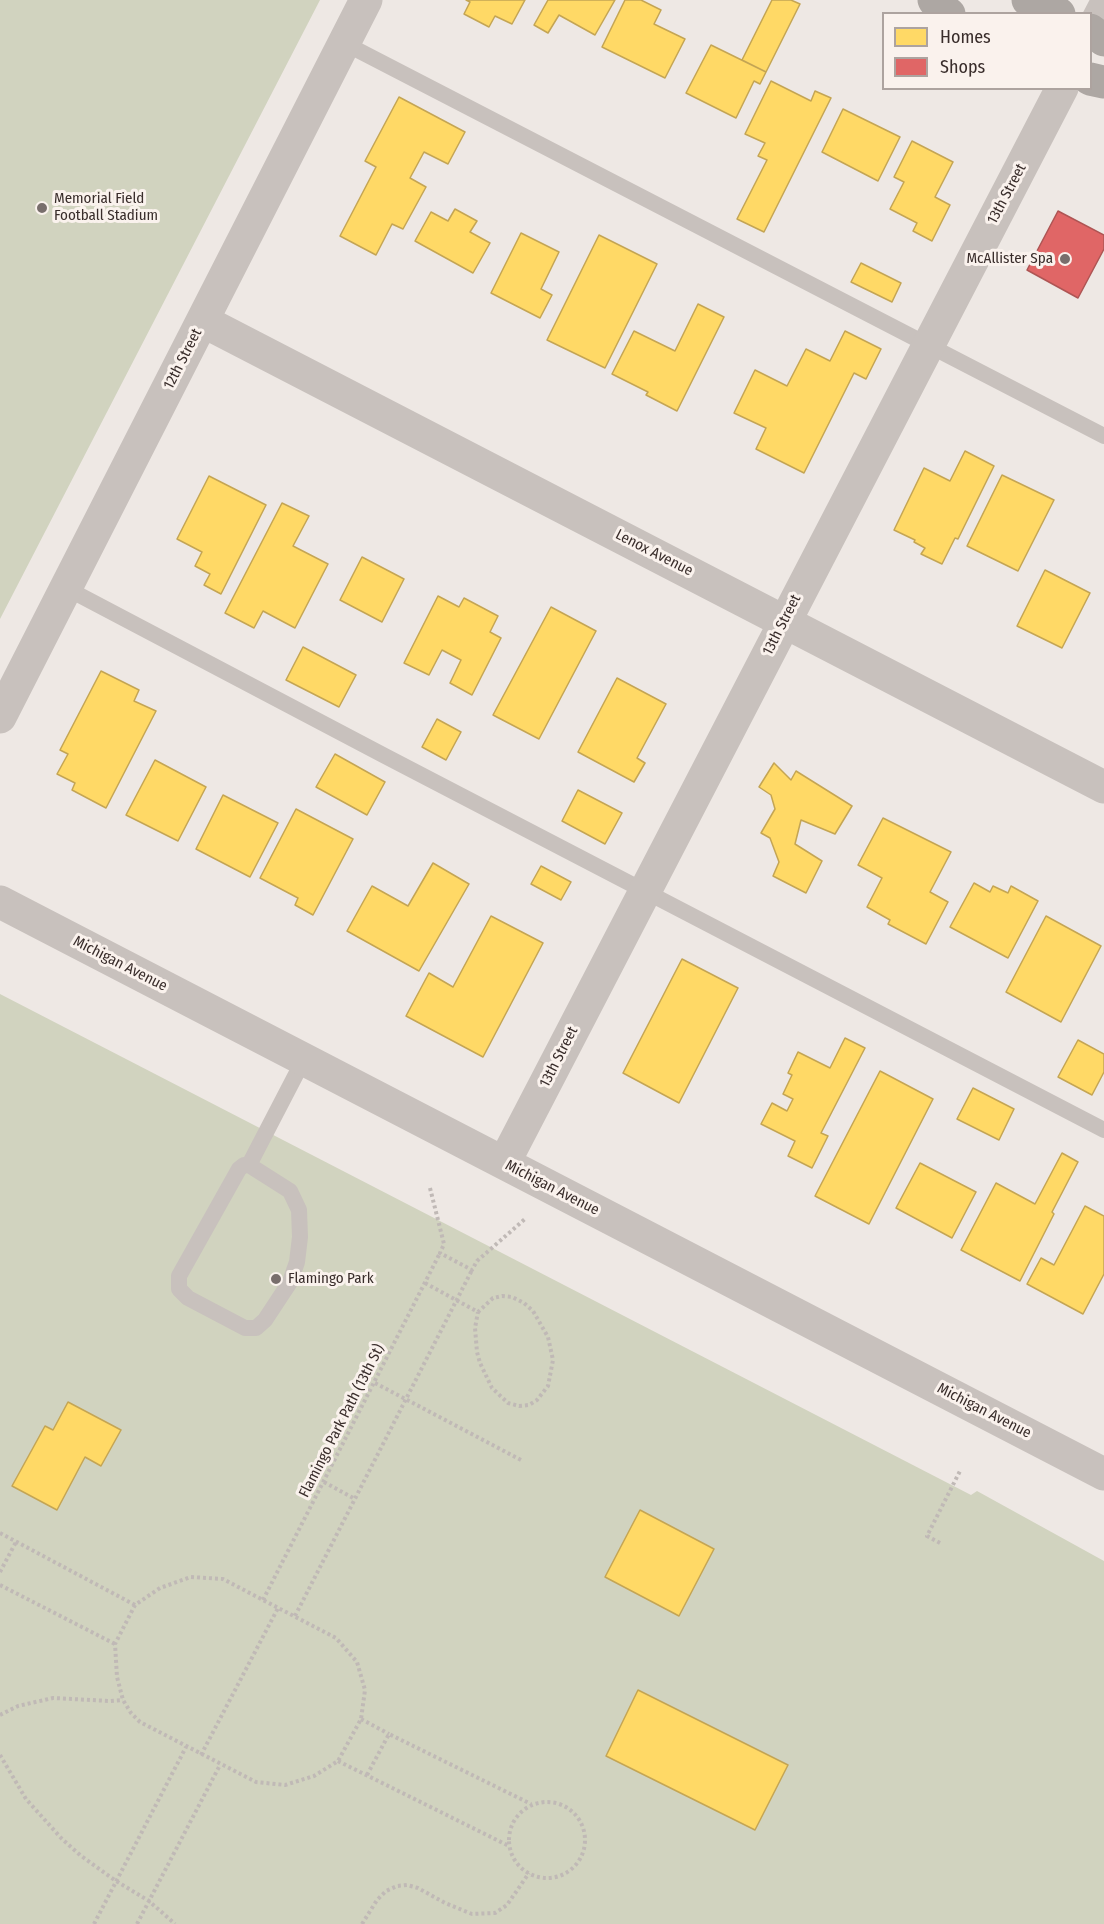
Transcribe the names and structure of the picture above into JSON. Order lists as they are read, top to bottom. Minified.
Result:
{"streets":{"street":["13th Street","12th Street","Lenox Avenue","Michigan Avenue"],"path":["Flamingo Park Path (13th St)"]},"crossings":[["13th Street","Lenox Avenue"],["13th Street","Michigan Avenue"],["12th Street","Lenox Avenue"]],"places":["Memorial Field Football Stadium","McAllister Spa","Flamingo Park"],"legend":["Homes","Shops"]}
